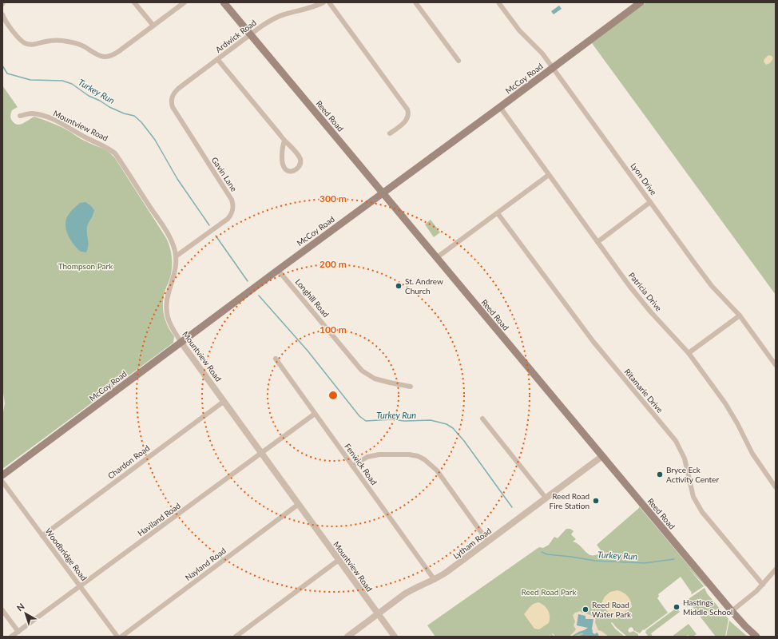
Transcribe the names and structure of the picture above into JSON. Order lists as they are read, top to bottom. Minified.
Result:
{"streets":{"main road":["McCoy Road","Reed Road"],"street":["Ardwick Road","Mountview Road","Gavin Lane","Lyon Drive","Patricia Drive","Longhill Road","Ritamarie Drive","Chardon Road","Fenwick Road","Haviland Road","Lytham Road","Woodbridge Road","Nayland Road"]},"crossings":[["Ardwick Road","Reed Road"],["Ardwick Road","Gavin Lane"],["McCoy Road","Reed Road"],["McCoy Road","Mountview Road"],["McCoy Road","Lyon Drive"],["McCoy Road","Patricia Drive"],["McCoy Road","Longhill Road"],["Reed Road","Lytham Road"],["Mountview Road","Gavin Lane"],["Mountview Road","Chardon Road"],["Mountview Road","Haviland Road"],["Mountview Road","Lytham Road"],["Mountview Road","Nayland Road"],["Chardon Road","Woodbridge Road"],["Fenwick Road","Haviland Road"],["Fenwick Road","Lytham Road"],["Haviland Road","Woodbridge Road"]],"water":["Turkey Run"],"parks":["Thompson Park","Reed Road Park"],"places":["St. Andrew Church","Bryce Eck Activity Center","Reed Road Fire Station","Hastings Middle School","Reed Road Water Park"],"north":"top left","rings":["300 m","200 m","100 m"]}
